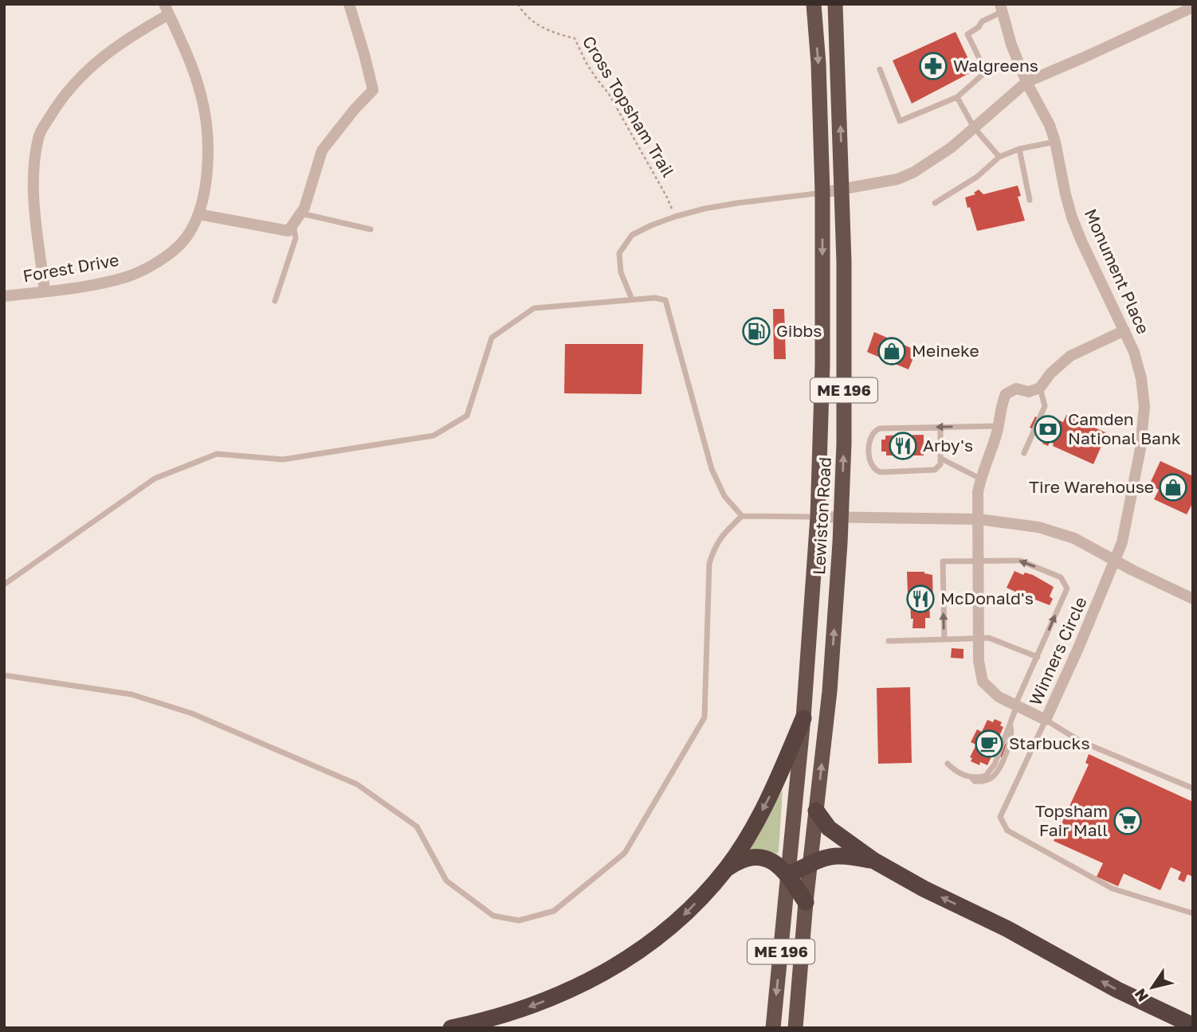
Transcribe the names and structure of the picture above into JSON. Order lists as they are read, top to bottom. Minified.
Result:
{"streets":{"highway":["ME 196","Lewiston Road"],"street":["Forest Drive","Monument Place","Winners Circle"],"path":["Cross Topsham Trail"]},"crossings":[["Monument Place","Winners Circle"]],"places":{"pharmacy":["Walgreens"],"fuel station":["Gibbs"],"shop":["Meineke","Tire Warehouse"],"bank":["Camden National Bank"],"restaurant":["Arby's","McDonald's"],"cafe":["Starbucks"],"supermarket":["Topsham Fair Mall"]},"north":"bottom left"}
